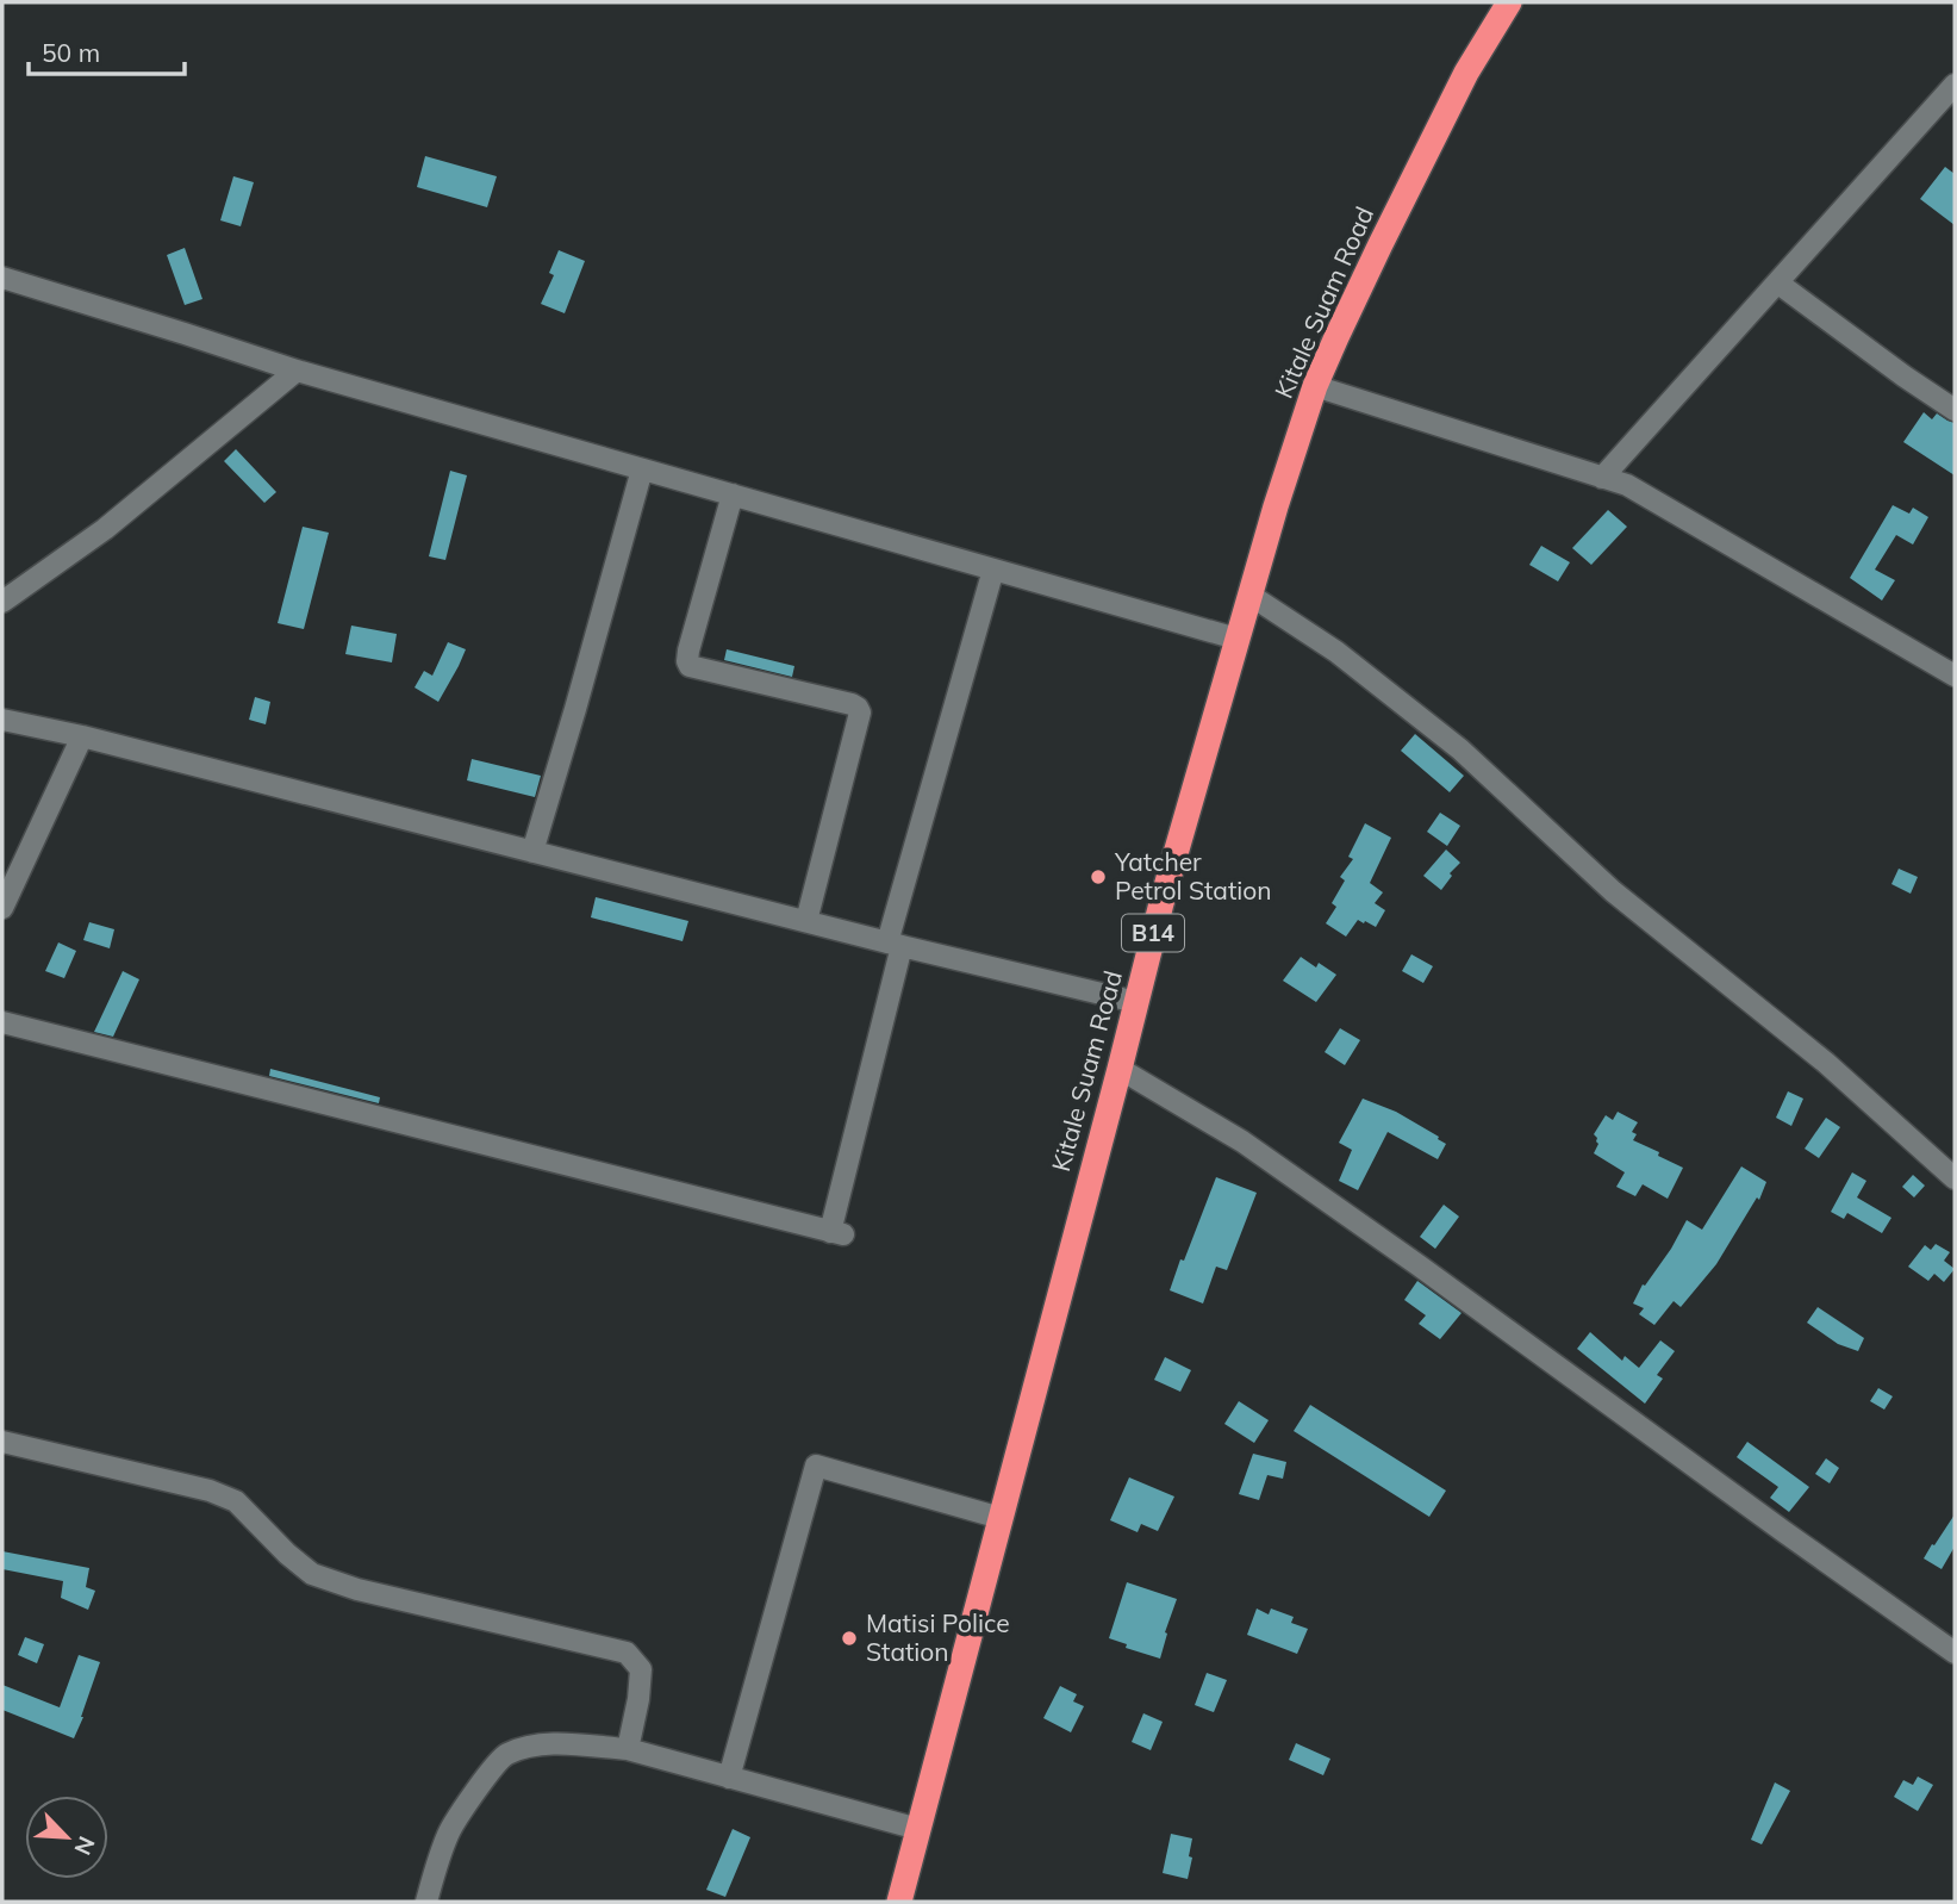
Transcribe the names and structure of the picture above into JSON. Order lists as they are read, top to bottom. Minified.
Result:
{"streets":{"highway":["Kitale Suam Road","B14"]},"places":["Yatcher Petrol Station","Matisi Police Station"],"scale_bar":"50 m","north":"bottom right"}
